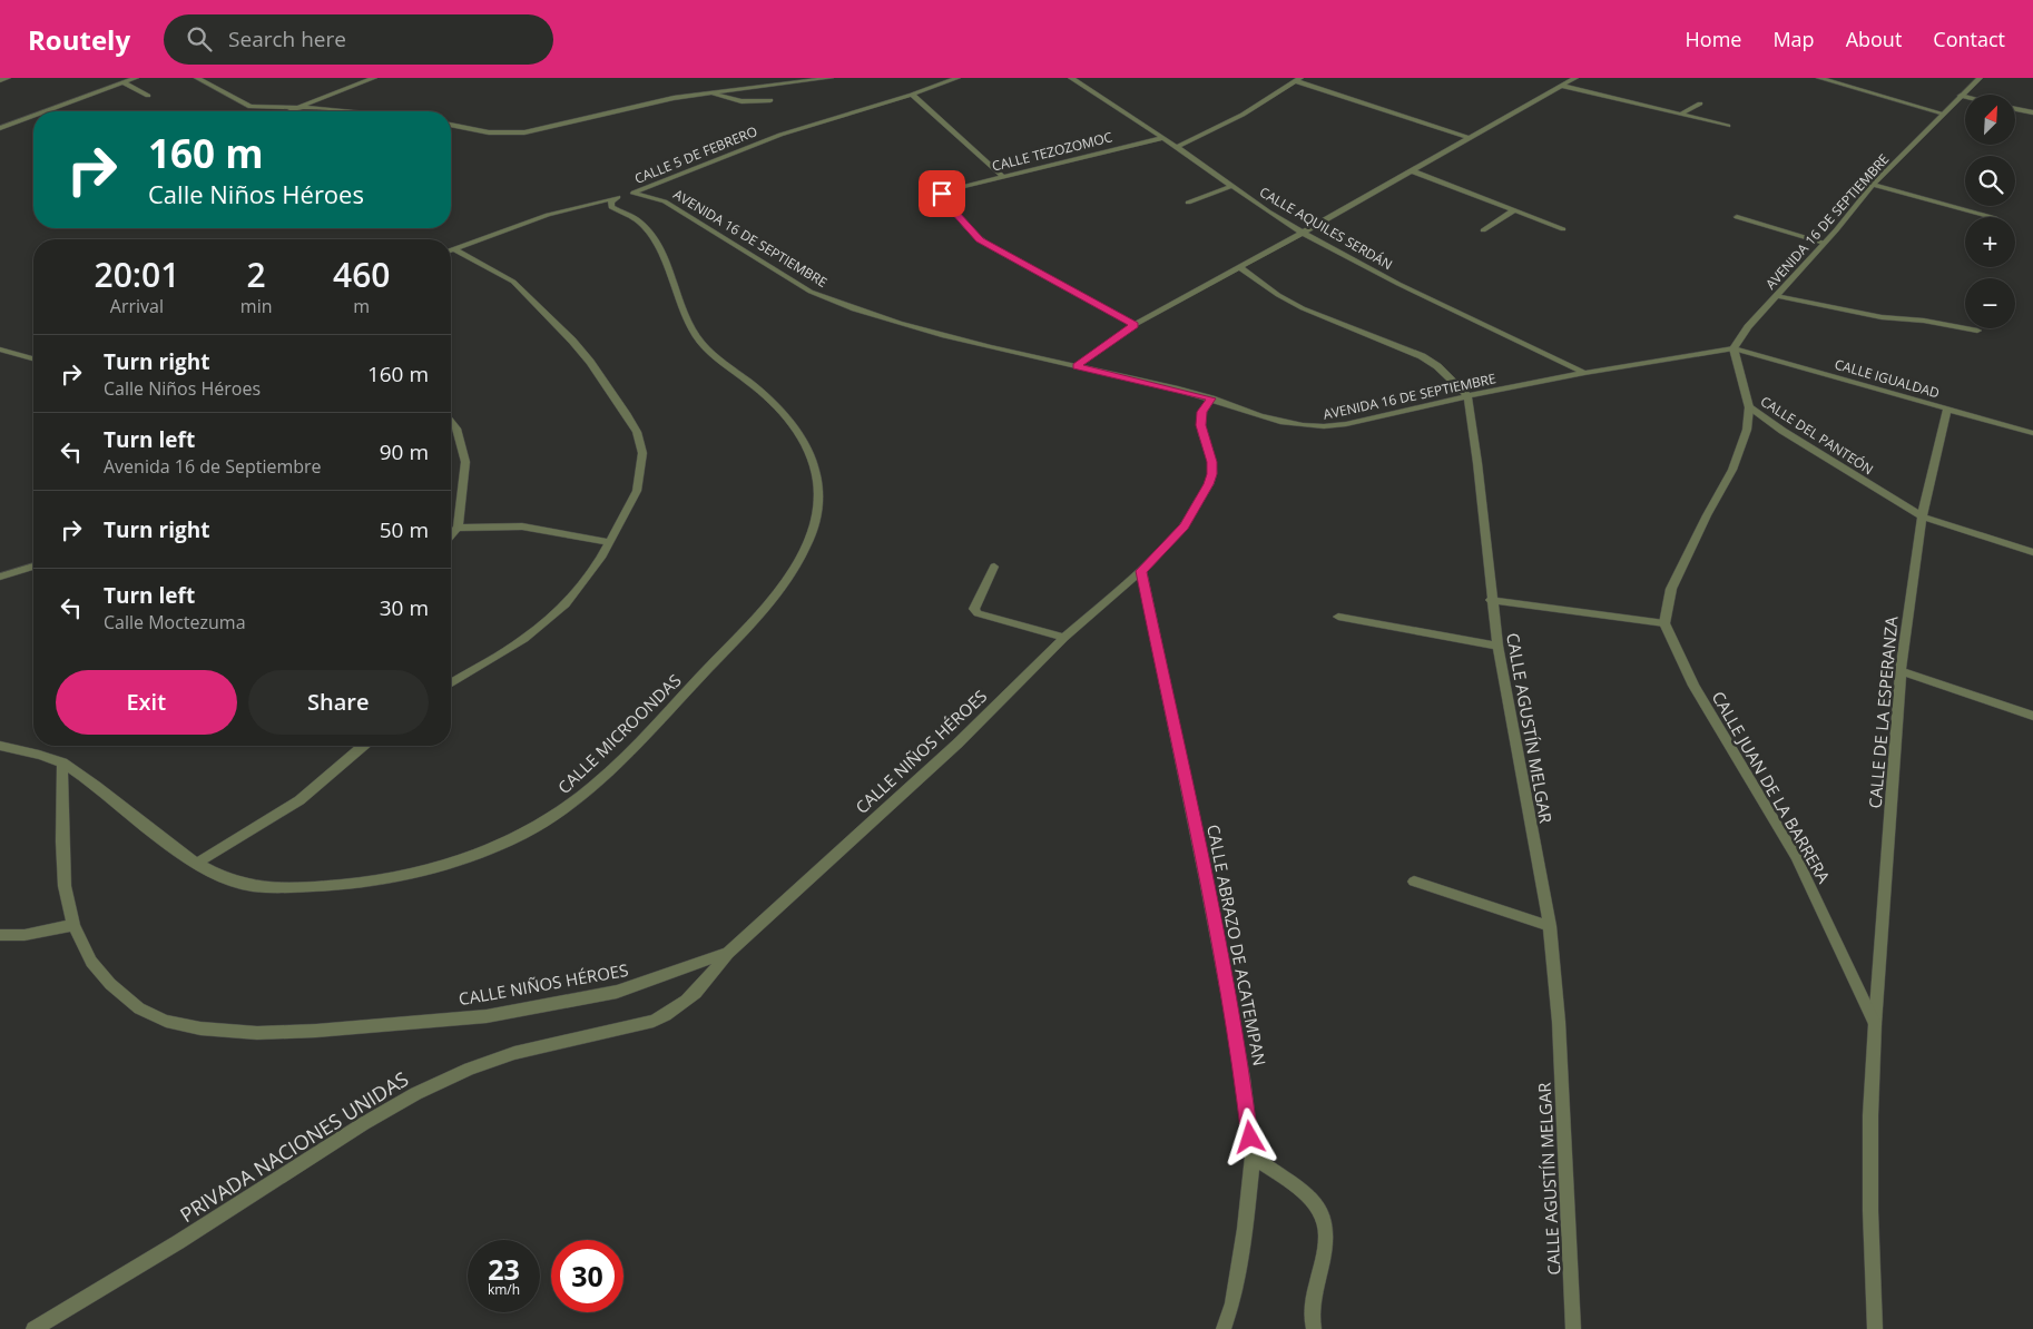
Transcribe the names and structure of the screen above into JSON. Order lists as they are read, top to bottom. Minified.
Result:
{"streets":{"street":["CALLE TEZOZOMOC","CALLE 5 DE FEBRERO","AVENIDA 16 DE SEPTIEMBRE","CALLE AQUILES SERDÁN","CALLE IGUALDAD","CALLE DEL PANTEÓN","CALLE DE LA ESPERANZA","CALLE AGUSTÍN MELGAR","CALLE MICROONDAS","CALLE NIÑOS HÉROES","CALLE JUAN DE LA BARRERA","CALLE ABRAZO DE ACATEMPAN","PRIVADA NACIONES UNIDAS"]},"crossings":[["CALLE TEZOZOMOC","CALLE AQUILES SERDÁN"],["CALLE 5 DE FEBRERO","AVENIDA 16 DE SEPTIEMBRE"],["CALLE 5 DE FEBRERO","CALLE MICROONDAS"],["AVENIDA 16 DE SEPTIEMBRE","CALLE AQUILES SERDÁN"],["AVENIDA 16 DE SEPTIEMBRE","CALLE IGUALDAD"],["AVENIDA 16 DE SEPTIEMBRE","CALLE DEL PANTEÓN"],["AVENIDA 16 DE SEPTIEMBRE","CALLE AGUSTÍN MELGAR"],["AVENIDA 16 DE SEPTIEMBRE","CALLE NIÑOS HÉROES"],["CALLE IGUALDAD","CALLE DEL PANTEÓN"],["CALLE IGUALDAD","CALLE DE LA ESPERANZA"],["CALLE DEL PANTEÓN","CALLE DE LA ESPERANZA"],["CALLE DE LA ESPERANZA","CALLE JUAN DE LA BARRERA"],["CALLE MICROONDAS","CALLE NIÑOS HÉROES"],["CALLE NIÑOS HÉROES","CALLE ABRAZO DE ACATEMPAN"],["CALLE NIÑOS HÉROES","PRIVADA NACIONES UNIDAS"]],"north":"top right","page":{"header":"Routely","search":"Search here","nav":["Home","Map","About","Contact"],"map_buttons":["+","−"],"turn":["160 m","Calle Niños Héroes"],"eta":["20:01","Arrival","2","min","460","m"],"list":[{"name":"Turn right","note":"Calle Niños Héroes","value":"160 m"},{"name":"Turn left","note":"Avenida 16 de Septiembre","value":"90 m"},{"name":"Turn right","value":"50 m"},{"name":"Turn left","note":"Calle Moctezuma","value":"30 m"}],"buttons":["Exit","Share"],"speed":"23 km/h","limit":"30"}}
